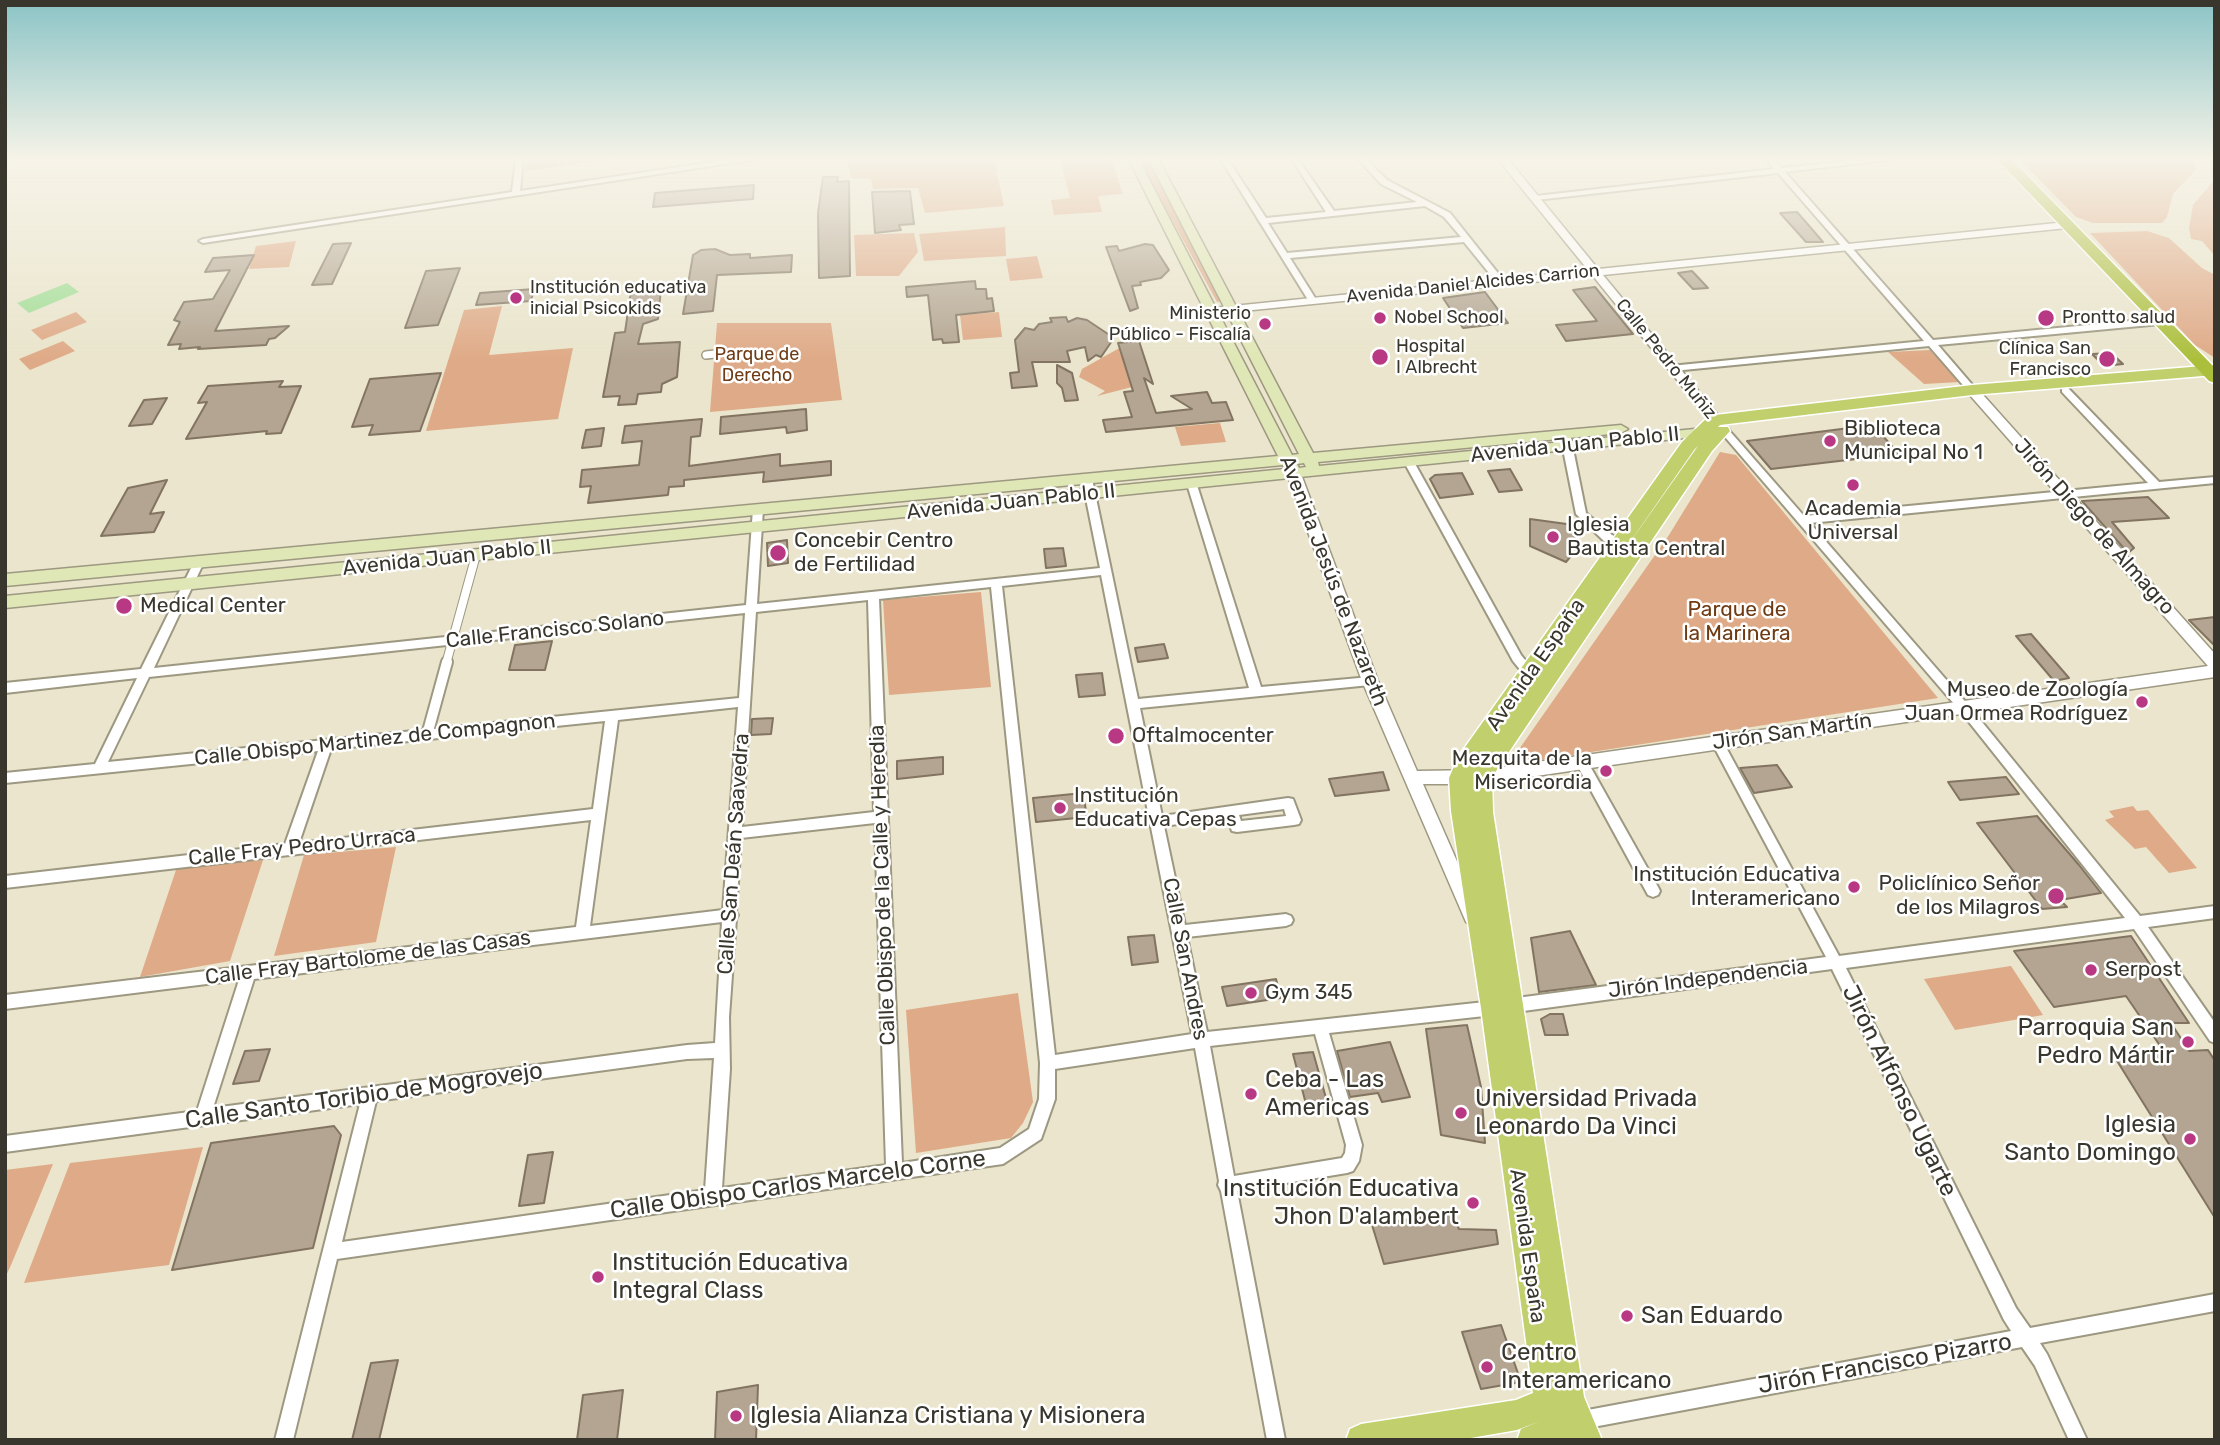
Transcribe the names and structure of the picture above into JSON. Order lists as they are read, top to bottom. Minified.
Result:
{"streets":{"main road":["Avenida Juan Pablo II","Avenida Jesús de Nazareth","Avenida España"],"street":["Avenida Daniel Alcides Carrion","Calle Pedro Muñiz","Jirón Diego de Almagro","Calle Francisco Solano","Jirón San Martín","Calle Obispo Martinez de Compagnon","Calle Fray Pedro Urraca","Calle San Deán Saavedra","Calle Obispo de la Calle y Heredia","Calle Fray Bartolome de las Casas","Calle San Andres","Jirón Independencia","Jirón Alfonso Ugarte","Calle Santo Toribio de Mogrovejo","Calle Obispo Carlos Marcelo Corne","Jirón Francisco Pizarro"]},"crossings":[["Avenida Daniel Alcides Carrion","Calle Pedro Muñiz"],["Avenida Daniel Alcides Carrion","Avenida Jesús de Nazareth"],["Calle Pedro Muñiz","Avenida Juan Pablo II"],["Calle Pedro Muñiz","Avenida España"],["Avenida Juan Pablo II","Avenida Jesús de Nazareth"],["Avenida Juan Pablo II","Avenida España"],["Avenida Juan Pablo II","Calle San Deán Saavedra"],["Avenida Juan Pablo II","Calle San Andres"],["Avenida Jesús de Nazareth","Avenida España"],["Avenida Jesús de Nazareth","Jirón San Martín"],["Calle Francisco Solano","Calle San Deán Saavedra"],["Calle Francisco Solano","Calle Obispo de la Calle y Heredia"],["Calle Francisco Solano","Calle San Andres"],["Avenida España","Jirón San Martín"],["Avenida España","Jirón Independencia"],["Avenida España","Jirón Francisco Pizarro"],["Jirón San Martín","Jirón Alfonso Ugarte"],["Calle Obispo Martinez de Compagnon","Calle San Deán Saavedra"],["Calle San Deán Saavedra","Calle Fray Bartolome de las Casas"],["Calle San Deán Saavedra","Calle Santo Toribio de Mogrovejo"],["Calle San Deán Saavedra","Calle Obispo Carlos Marcelo Corne"],["Calle Obispo de la Calle y Heredia","Calle Obispo Carlos Marcelo Corne"],["Calle San Andres","Jirón Independencia"],["Jirón Independencia","Jirón Alfonso Ugarte"],["Jirón Alfonso Ugarte","Jirón Francisco Pizarro"]],"parks":["Parque de Derecho","Parque de la Marinera"],"places":["Institución educativa inicial Psicokids","Nobel School","Prontto salud","Ministerio Público - Fiscalía","Hospital I Albrecht","Clínica San Francisco","Biblioteca Municipal No 1","Academia Universal","Iglesia Bautista Central","Concebir Centro de Fertilidad","Medical Center","Museo de Zoología Juan Ormea Rodríguez","Oftalmocenter","Mezquita de la Misericordia","Institución Educativa Cepas","Institución Educativa Interamericano","Policlínico Señor de los Milagros","Serpost","Gym 345","Parroquia San Pedro Mártir","Ceba - Las Americas","Universidad Privada Leonardo Da Vinci","Iglesia Santo Domingo","Institución Educativa Jhon D'alambert","Institución Educativa Integral Class","San Eduardo","Centro Interamericano","Iglesia Alianza Cristiana y Misionera"]}
